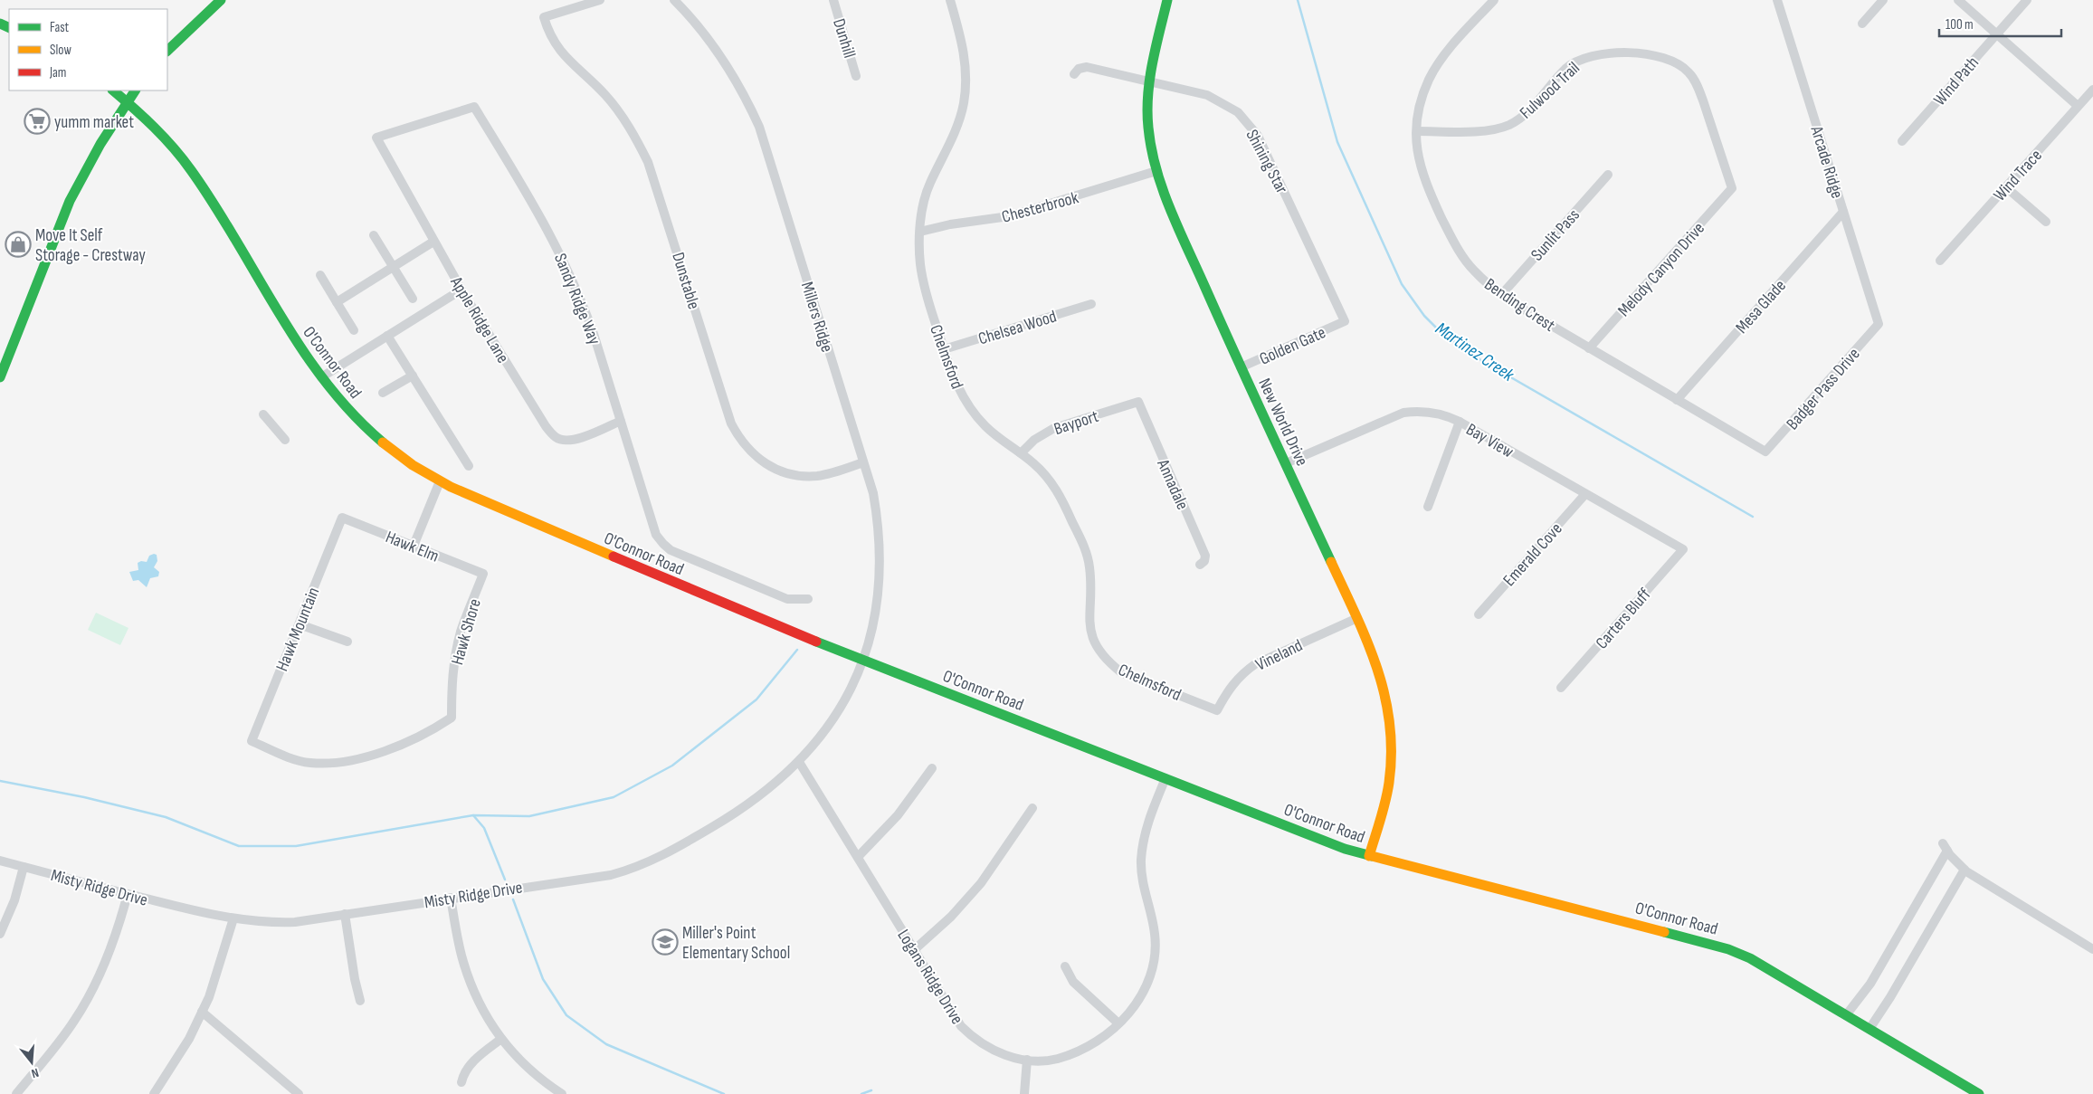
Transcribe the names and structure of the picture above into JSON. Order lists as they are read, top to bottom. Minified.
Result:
{"streets":{"main road":["O'Connor Road","New World Drive"],"street":["Dunhill","Wind Path","Fulwood Trail","Shining Star","Arcade Ridge","Wind Trace","Chesterbrook","Sunlit Pass","Melody Canyon Drive","Dunstable","Sandy Ridge Way","Bending Crest","Mesa Glade","Millers Ridge","Apple Ridge Lane","Chelsea Wood","Golden Gate","Chelmsford","Badger Pass Drive","Bayport","Bay View","Annadale","Hawk Elm","Emerald Cove","Carters Bluff","Hawk Mountain","Hawk Shore","Vineland","Misty Ridge Drive","Logans Ridge Drive"]},"crossings":[["Fulwood Trail","Melody Canyon Drive"],["Fulwood Trail","Bending Crest"],["Shining Star","Golden Gate"],["Shining Star","New World Drive"],["Arcade Ridge","Mesa Glade"],["Arcade Ridge","Badger Pass Drive"],["Chesterbrook","Chelmsford"],["Chesterbrook","New World Drive"],["Sunlit Pass","Bending Crest"],["Melody Canyon Drive","Bending Crest"],["Dunstable","Millers Ridge"],["Sandy Ridge Way","Apple Ridge Lane"],["Bending Crest","Mesa Glade"],["Bending Crest","Badger Pass Drive"],["Millers Ridge","O'Connor Road"],["Millers Ridge","Misty Ridge Drive"],["Chelsea Wood","Chelmsford"],["Golden Gate","New World Drive"],["Chelmsford","Bayport"],["Chelmsford","Vineland"],["O'Connor Road","New World Drive"],["O'Connor Road","Misty Ridge Drive"],["O'Connor Road","Logans Ridge Drive"],["Bayport","Annadale"],["New World Drive","Bay View"],["New World Drive","Vineland"],["Bay View","Emerald Cove"],["Bay View","Carters Bluff"],["Hawk Elm","Hawk Mountain"],["Hawk Elm","Hawk Shore"],["Hawk Mountain","Hawk Shore"],["Misty Ridge Drive","Logans Ridge Drive"]],"water":["Martinez Creek"],"places":{"supermarket":["yumm market"],"shop":["Move It Self Storage - Crestway"],"school or university":["Miller's Point Elementary School"]},"legend":["Fast","Slow","Jam"],"scale_bar":"100 m","north":"bottom"}
